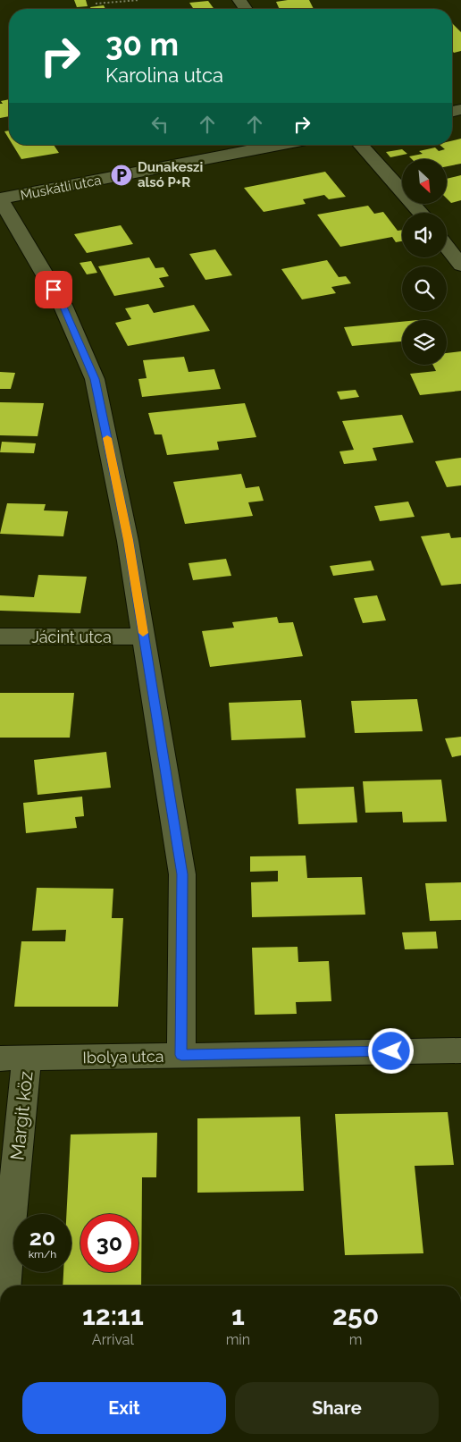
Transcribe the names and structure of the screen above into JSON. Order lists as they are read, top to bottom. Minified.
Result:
{"streets":{"street":["Muskátli utca","Jácint utca","Ibolya utca","Margit köz"]},"crossings":[["Ibolya utca","Margit köz"]],"places":{"parking":["Dunakeszi alsó P+R"]},"north":"bottom right","page":{"turn":["30 m","Karolina utca"],"speed":"20 km/h","limit":"30","eta":["12:11","Arrival","1","min","250","m"],"buttons":["Exit","Share"]}}
